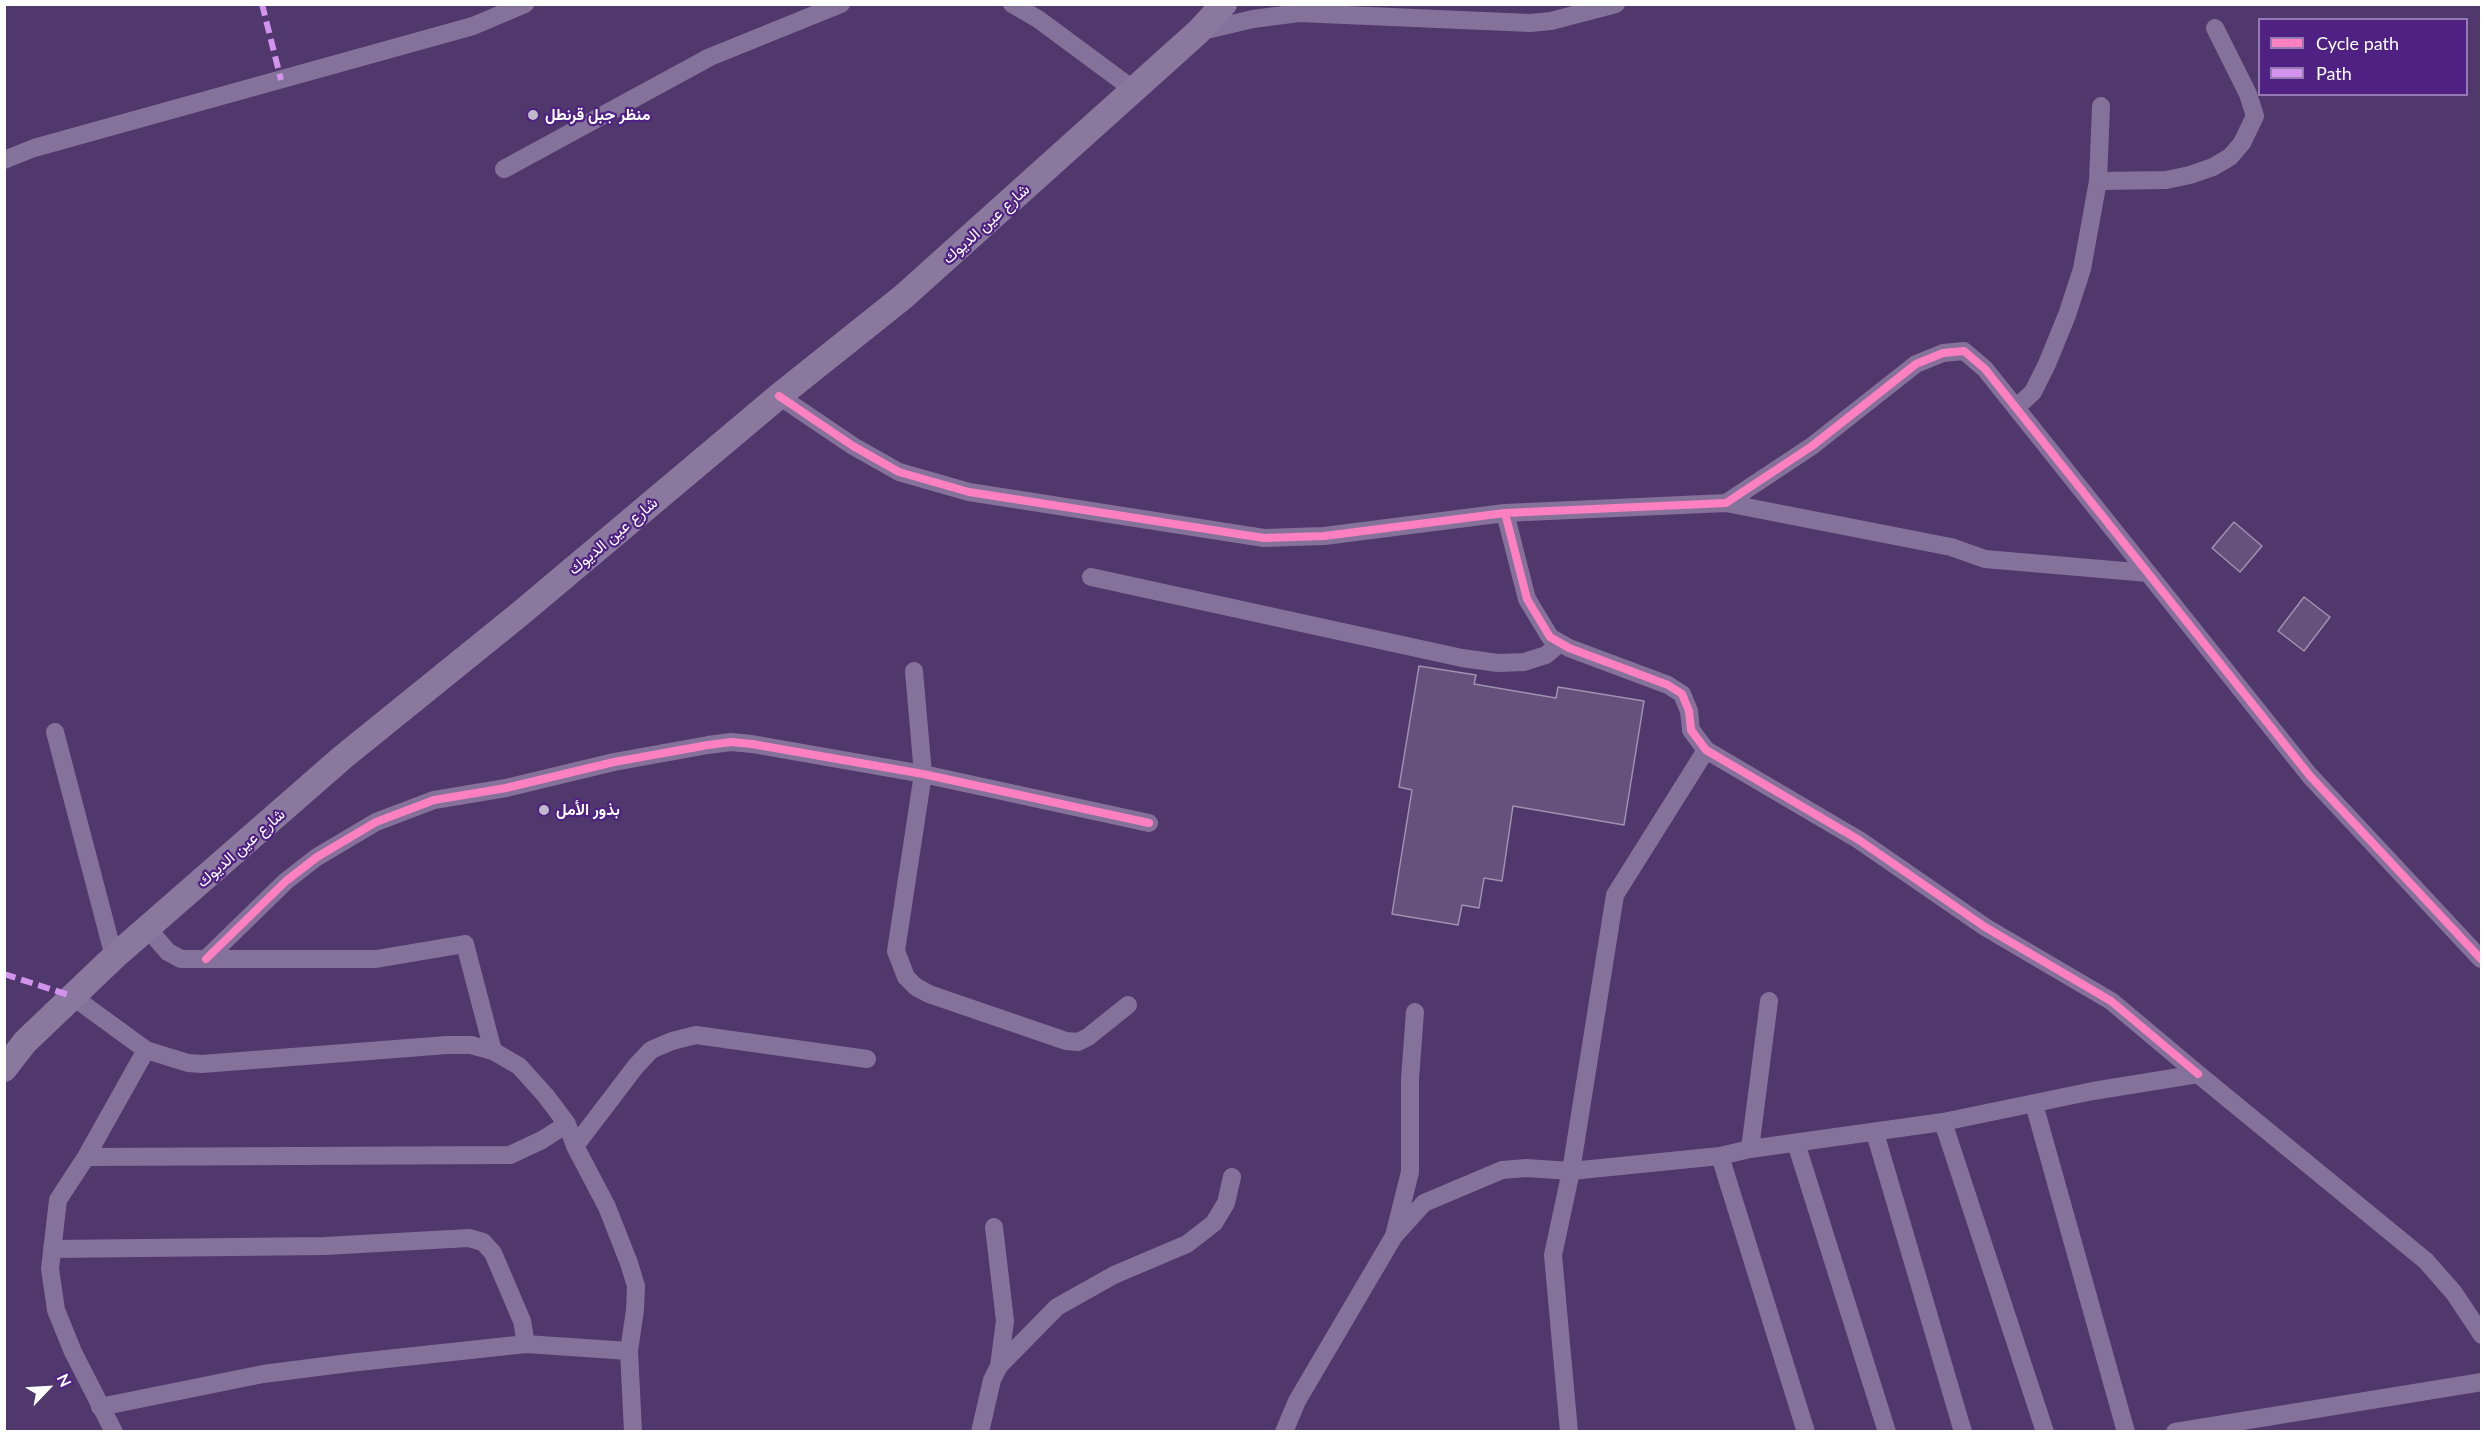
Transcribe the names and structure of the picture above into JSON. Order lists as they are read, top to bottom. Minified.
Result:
{"streets":{"main road":["شارع عين الديوك"]},"places":["منظر جبل قرنطل","بذور الأمل"],"legend":["Cycle path","Path"],"north":"top right"}
